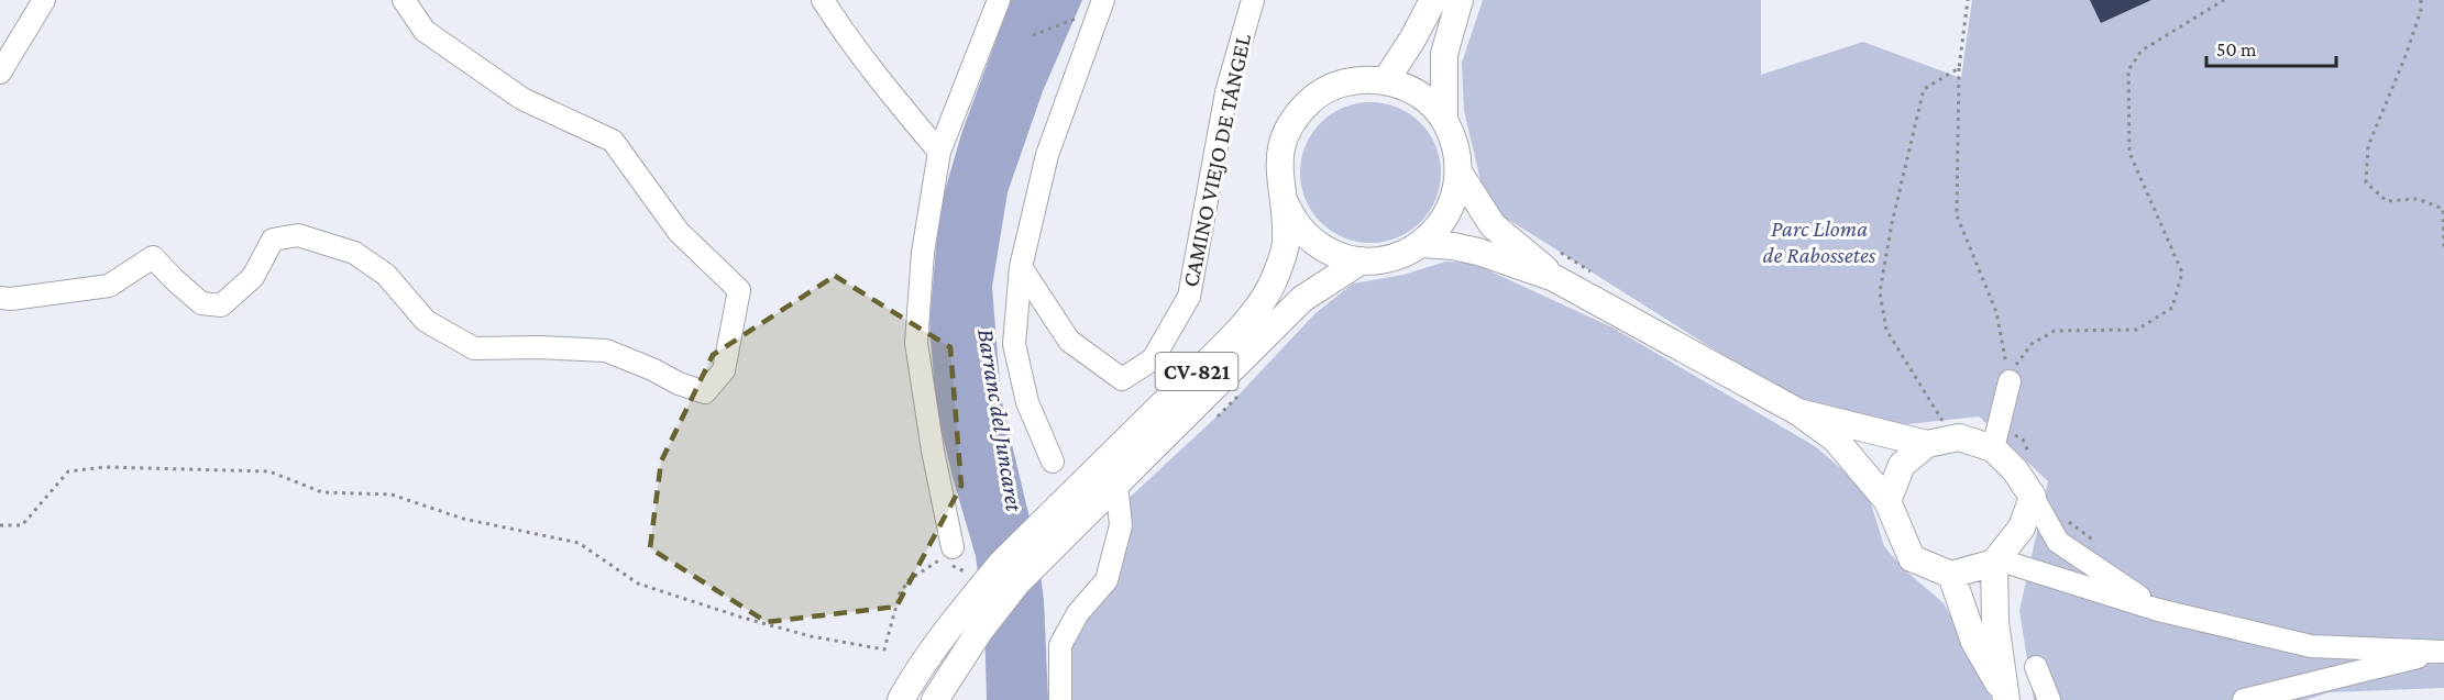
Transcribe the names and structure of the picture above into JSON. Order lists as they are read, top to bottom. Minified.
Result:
{"streets":{"main road":["CV-821"],"street":["CAMINO VIEJO DE TÁNGEL"]},"water":["Barranc del Juncaret"],"parks":["Parc Lloma de Rabossetes"],"scale_bar":"50 m"}
